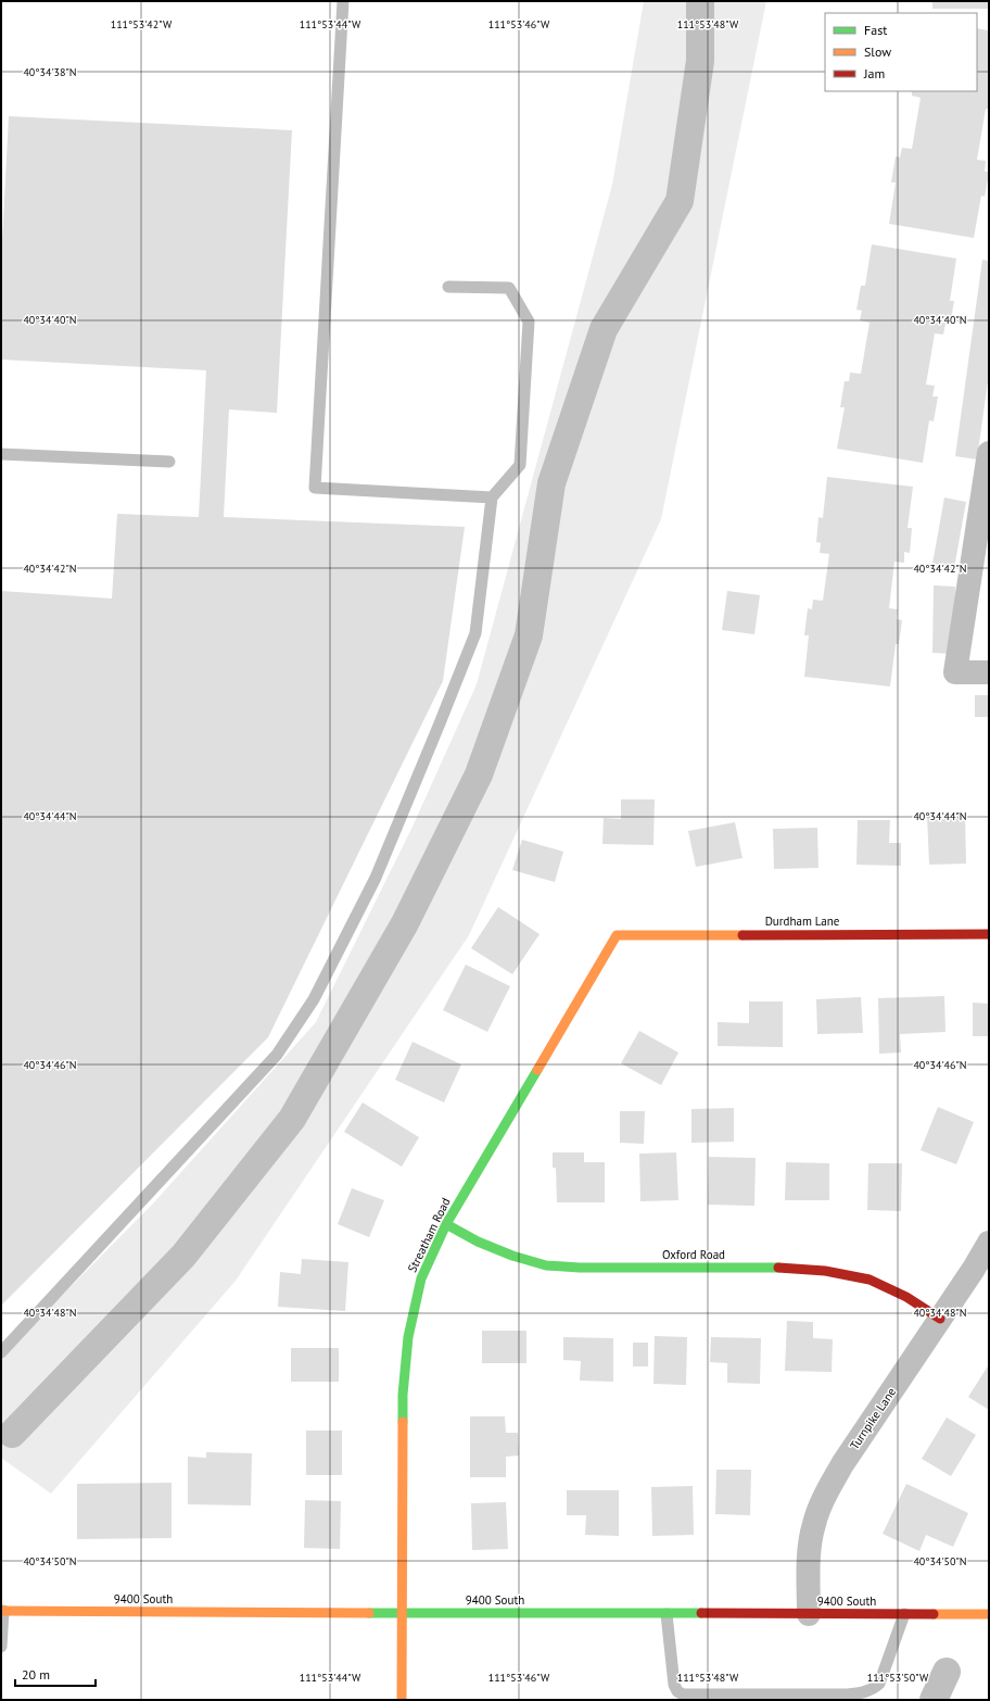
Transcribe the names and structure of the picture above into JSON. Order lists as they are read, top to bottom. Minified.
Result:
{"streets":{"street":["Durdham Lane","Streatham Road","Oxford Road","Turnpike Lane","9400 South"]},"crossings":[["Durdham Lane","Streatham Road"],["Streatham Road","Oxford Road"],["Streatham Road","9400 South"],["Oxford Road","Turnpike Lane"],["Turnpike Lane","9400 South"]],"legend":["Fast","Slow","Jam"],"scale_bar":"20 m","coordinates":["111°53'42\"W","111°53'44\"W","111°53'46\"W","111°53'48\"W","40°34'38\"N","40°34'40\"N","40°34'42\"N","40°34'44\"N","40°34'46\"N","40°34'48\"N","40°34'50\"N","111°53'50\"W"]}
